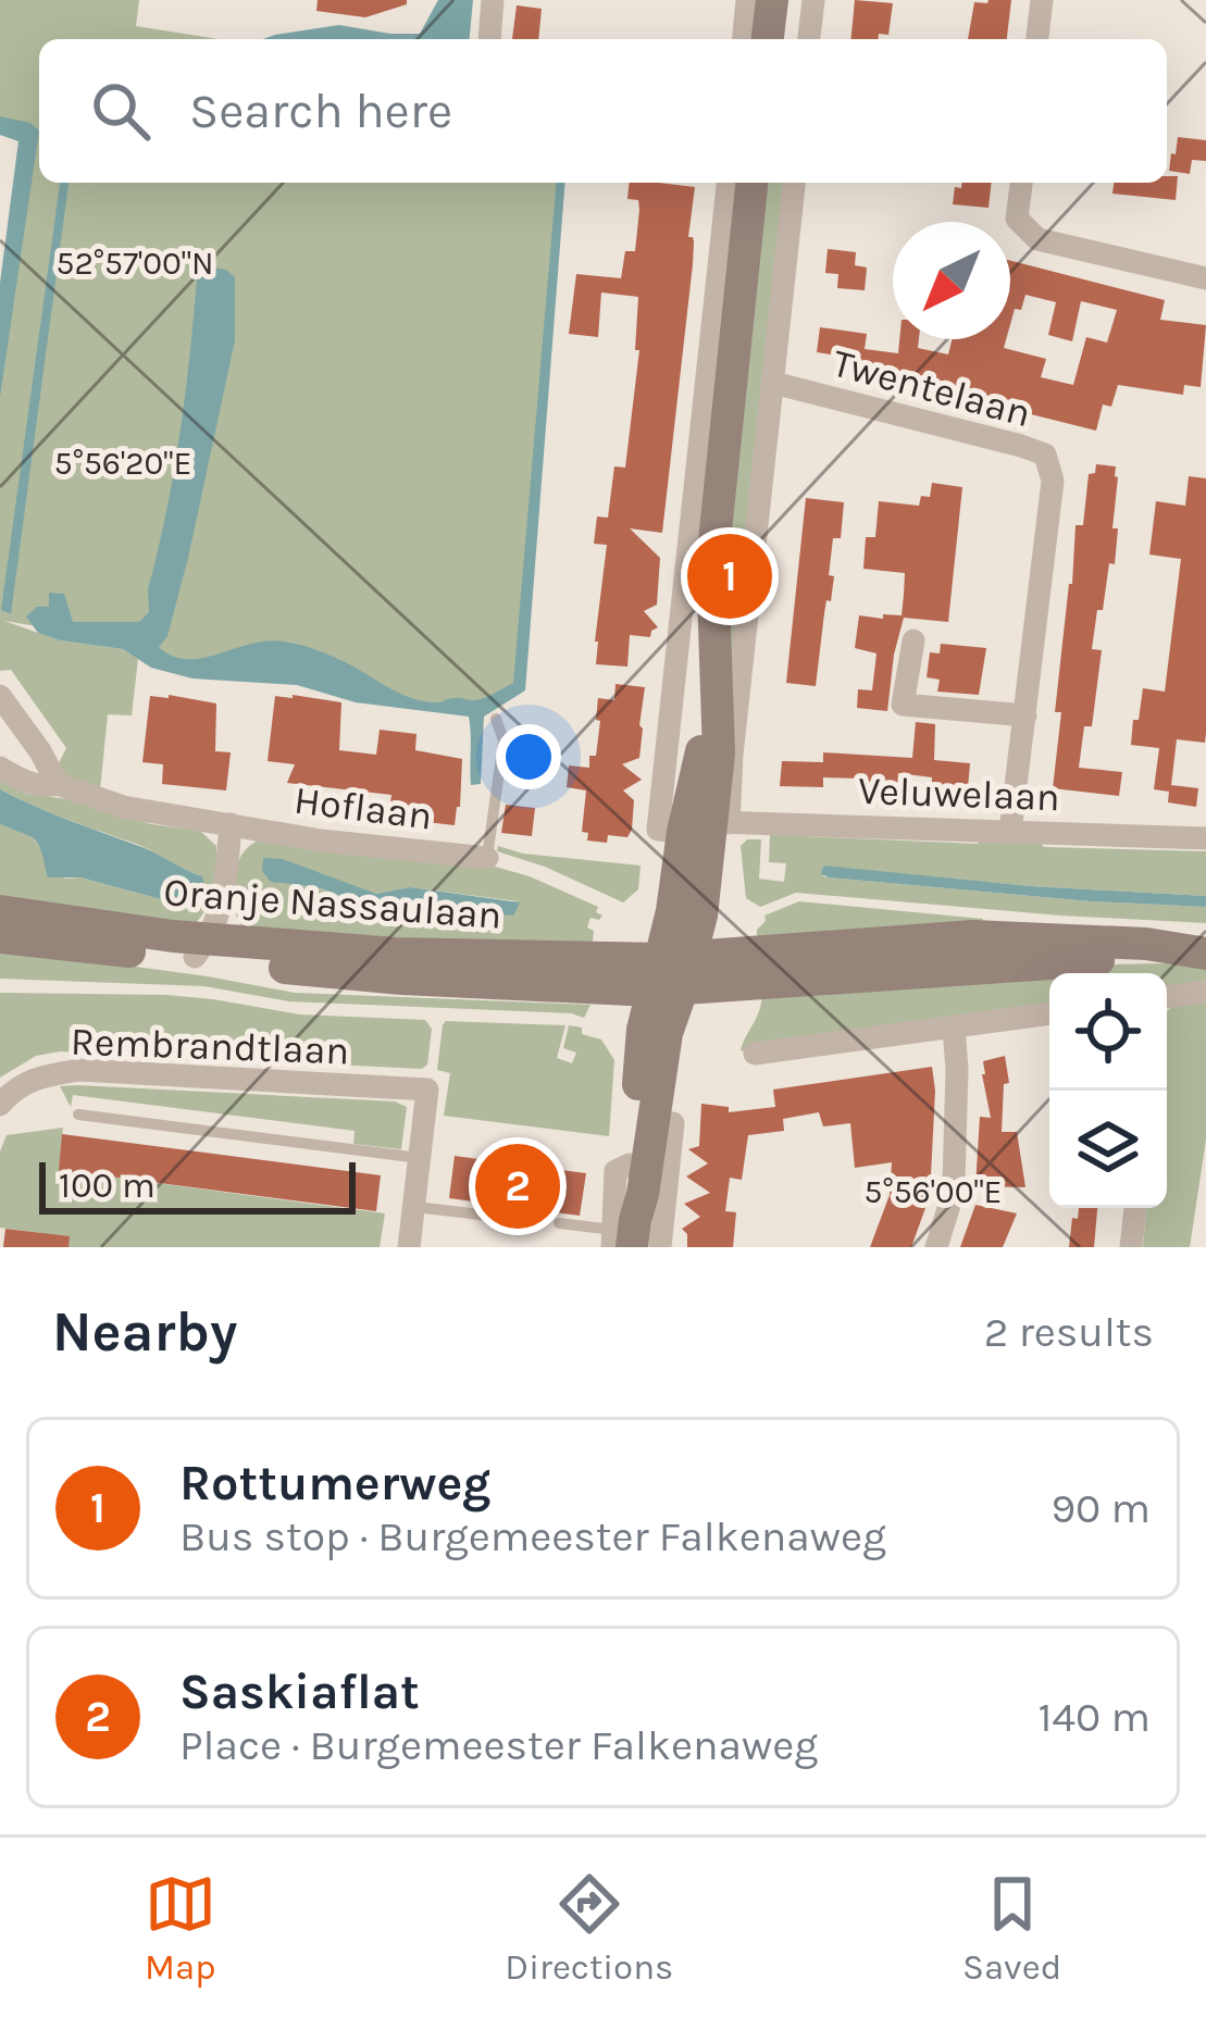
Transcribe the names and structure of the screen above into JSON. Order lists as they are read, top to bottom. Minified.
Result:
{"streets":{"main road":["Oranje Nassaulaan"],"street":["Twentelaan","Veluwelaan","Hoflaan","Rembrandtlaan"]},"crossings":[["Twentelaan","Veluwelaan"]],"scale_bar":"100 m","north":"bottom left","page":{"search":"Search here","pins":["1","2"],"scale":"100 m","heading":["Nearby","2 results"],"list":[{"mark":"1","name":"Rottumerweg","note":"Bus stop · Burgemeester Falkenaweg","value":"90 m"},{"mark":"2","name":"Saskiaflat","note":"Place · Burgemeester Falkenaweg","value":"140 m"}],"nav":["Map","Directions","Saved"]},"coordinates":["52°57'00\"N","5°56'20\"E","5°56'00\"E"]}
